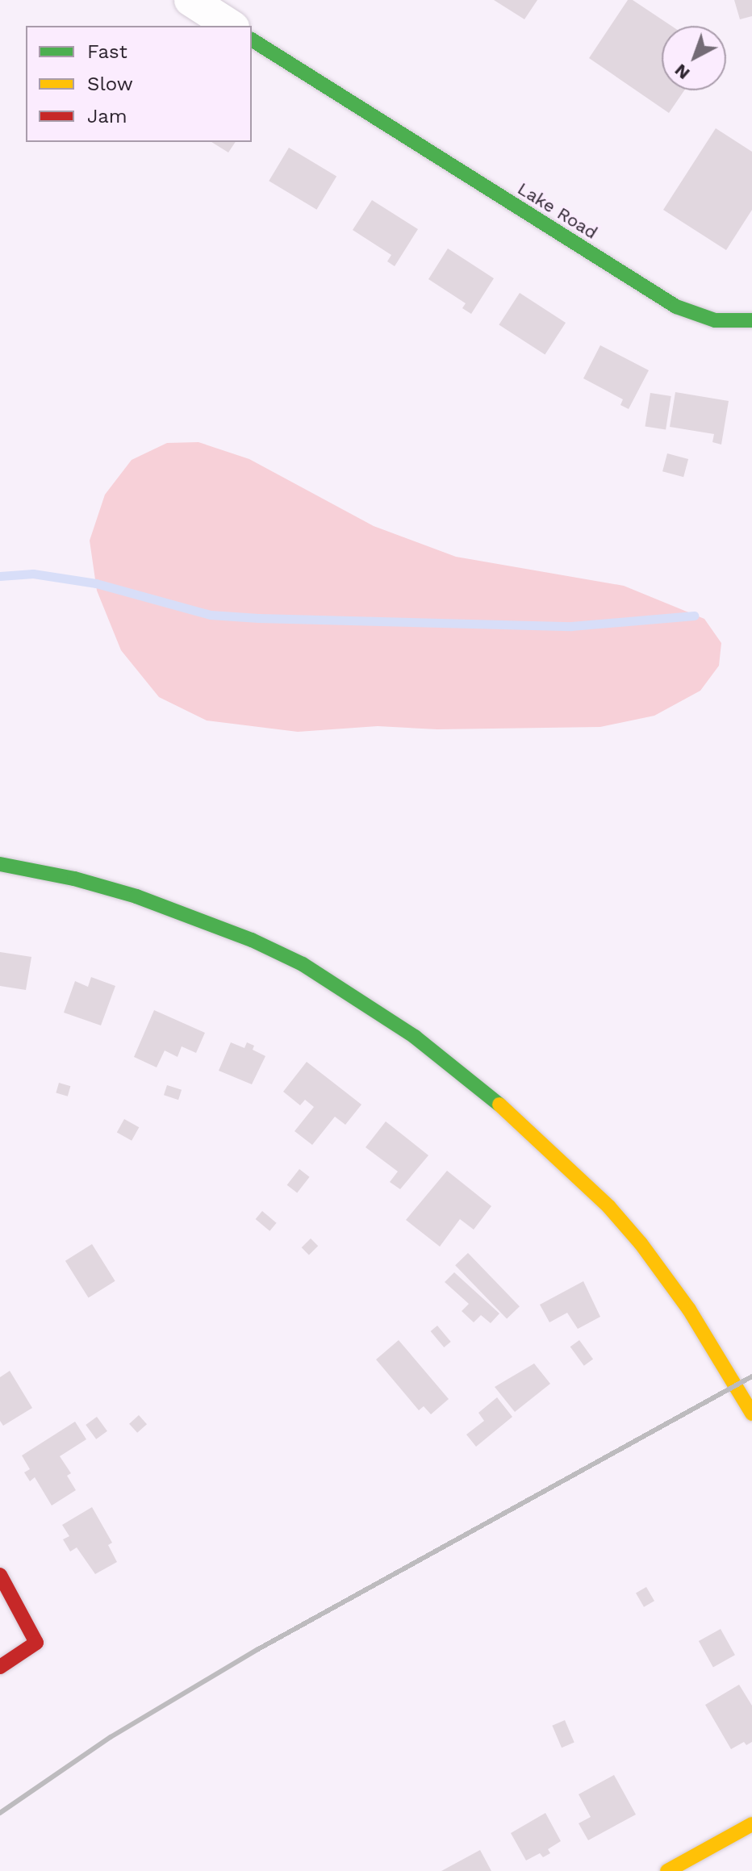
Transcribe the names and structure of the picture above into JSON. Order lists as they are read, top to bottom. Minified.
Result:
{"streets":{"street":["Lake Road"]},"legend":["Fast","Slow","Jam"],"north":"bottom left"}
